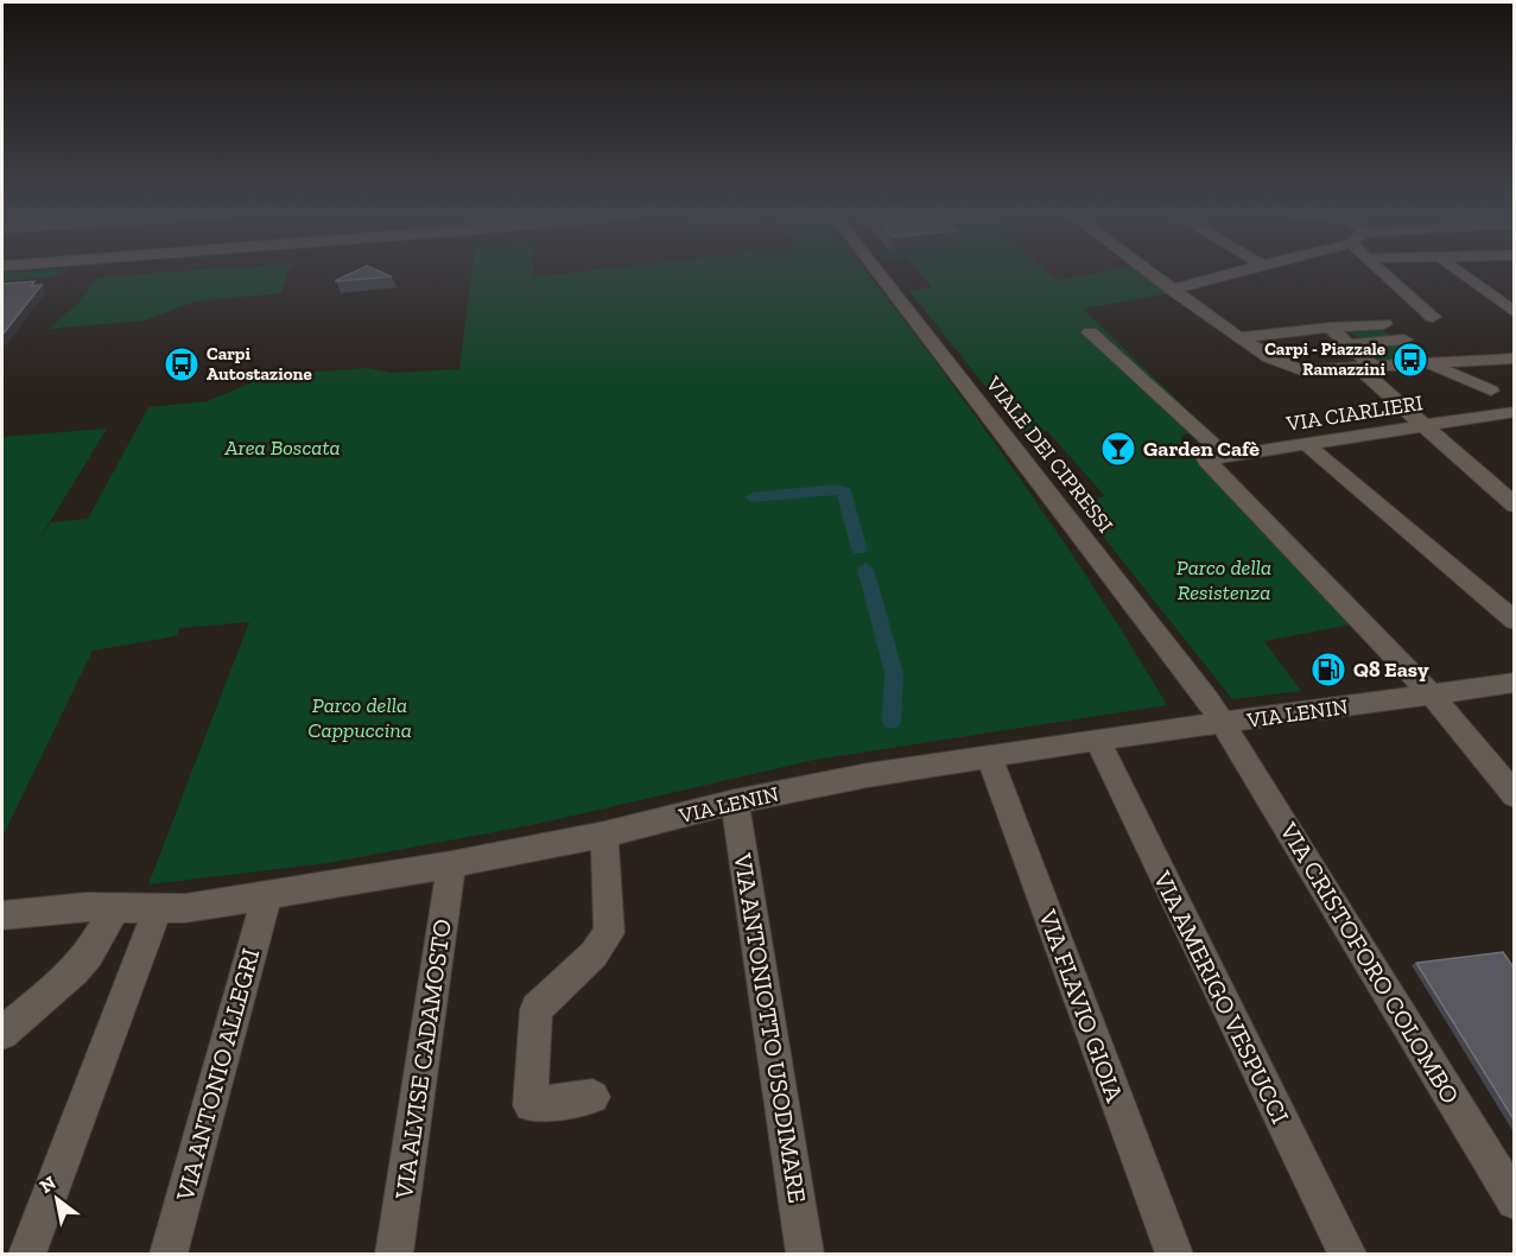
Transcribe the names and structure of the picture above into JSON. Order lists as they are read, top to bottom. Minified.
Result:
{"streets":{"street":["VIA CIARLIERI","VIALE DEI CIPRESSI","VIA LENIN","VIA CRISTOFORO COLOMBO","VIA AMERIGO VESPUCCI","VIA FLAVIO GIOIA","VIA ANTONIOTTO USODIMARE","VIA ALVISE CADAMOSTO","VIA ANTONIO ALLEGRI"]},"crossings":[["VIALE DEI CIPRESSI","VIA LENIN"],["VIALE DEI CIPRESSI","VIA CRISTOFORO COLOMBO"],["VIA LENIN","VIA CRISTOFORO COLOMBO"],["VIA LENIN","VIA AMERIGO VESPUCCI"],["VIA LENIN","VIA FLAVIO GIOIA"],["VIA LENIN","VIA ANTONIOTTO USODIMARE"],["VIA LENIN","VIA ALVISE CADAMOSTO"],["VIA LENIN","VIA ANTONIO ALLEGRI"]],"parks":["Area Boscata","Parco della Resistenza","Parco della Cappuccina"],"places":{"bus stop":["Carpi - Piazzale Ramazzini","Carpi Autostazione"],"bar":["Garden Cafè"],"fuel station":["Q8 Easy"]},"north":"top left"}
